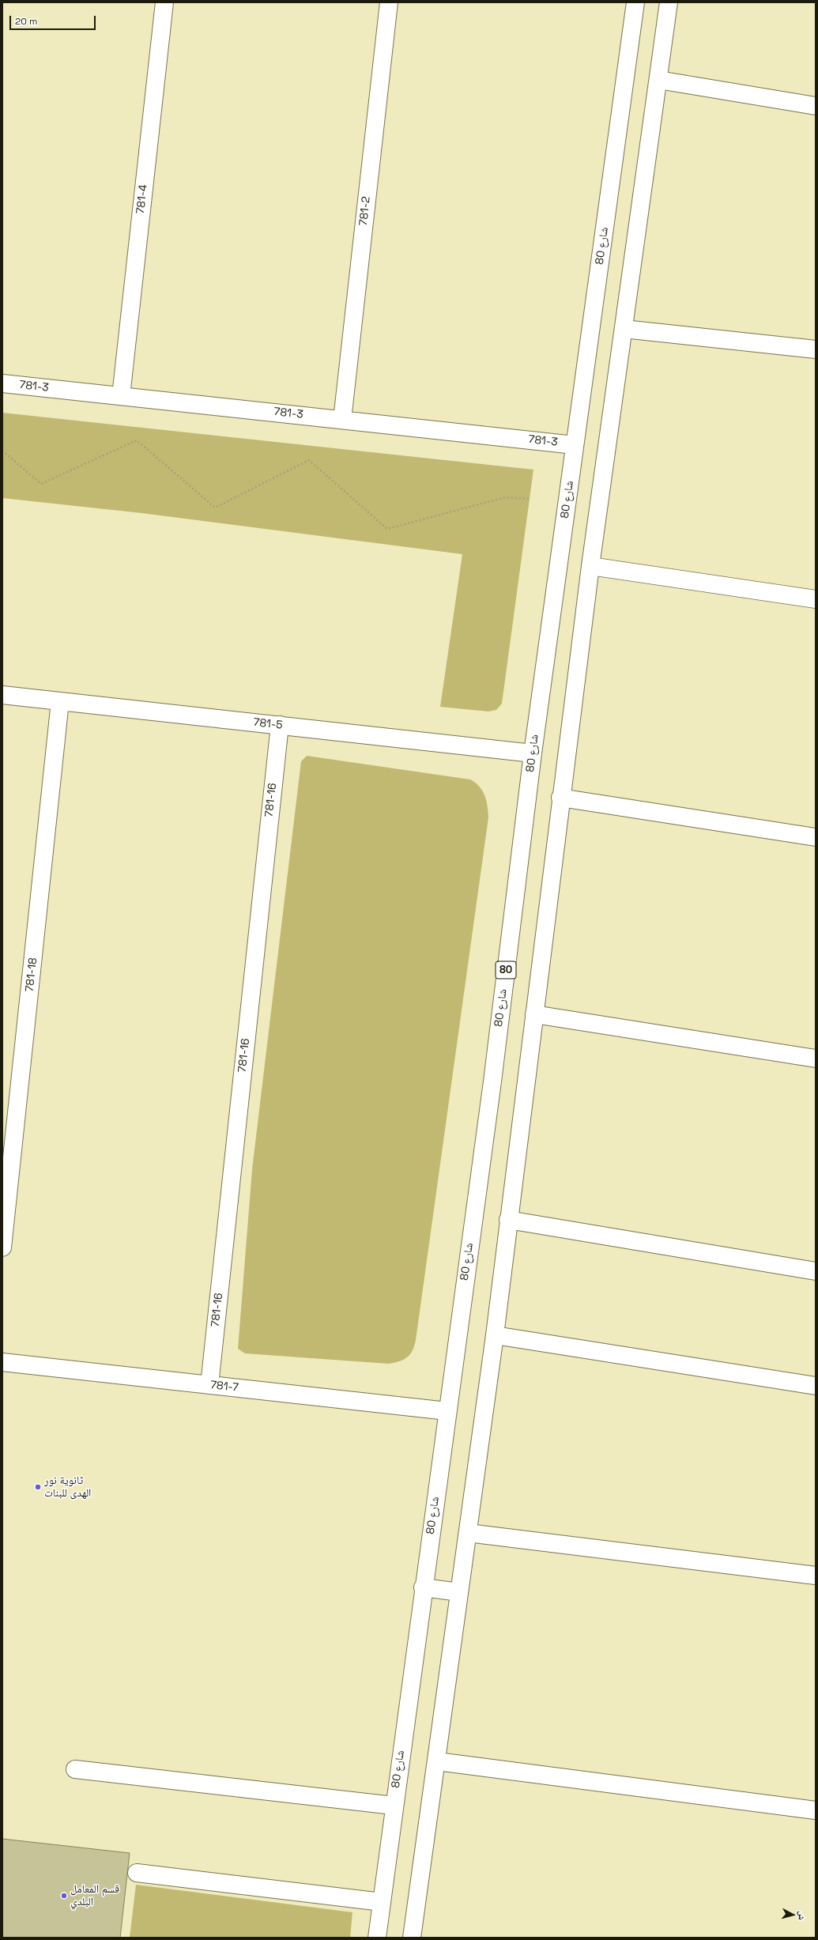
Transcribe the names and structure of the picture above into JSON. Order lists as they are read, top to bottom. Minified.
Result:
{"streets":{"street":["781-4","781-2","شارع 80","781-3","781-5","781-16","80","781-18","781-7"]},"crossings":[["781-4","781-3"],["781-2","781-3"],["شارع 80","781-3"],["شارع 80","781-5"],["شارع 80","781-7"],["781-5","781-16"],["781-5","781-18"],["781-16","781-7"]],"places":["ثانوية نور الهدى للبنات","قسم المعامل البلدي"],"scale_bar":"20 m","north":"right"}
